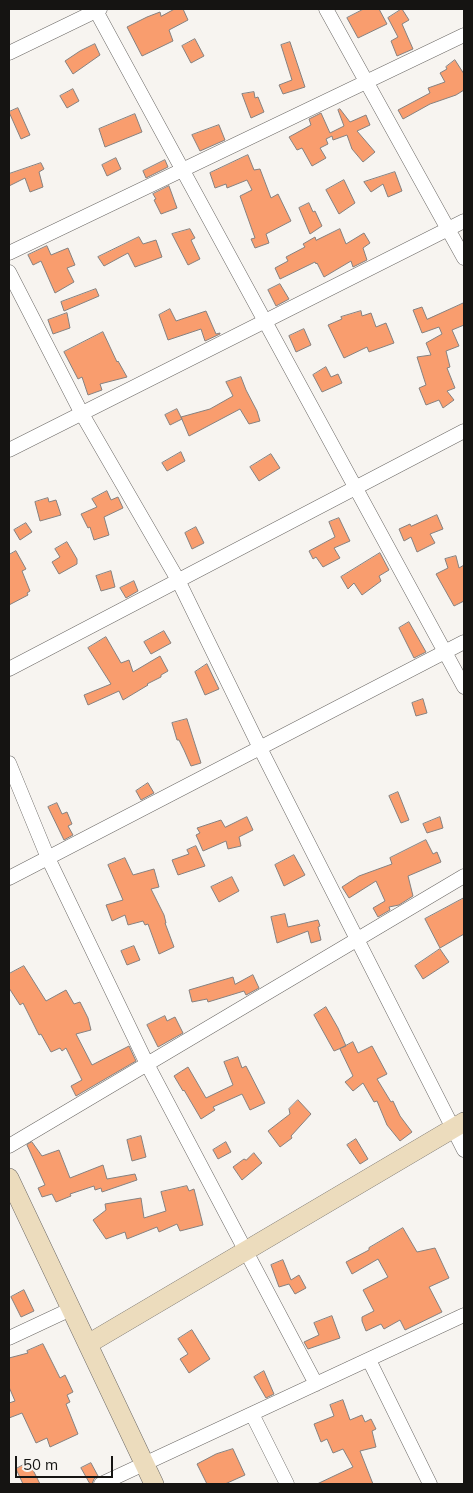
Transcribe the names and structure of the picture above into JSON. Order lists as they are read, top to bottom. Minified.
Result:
{"scale_bar":"50 m"}
